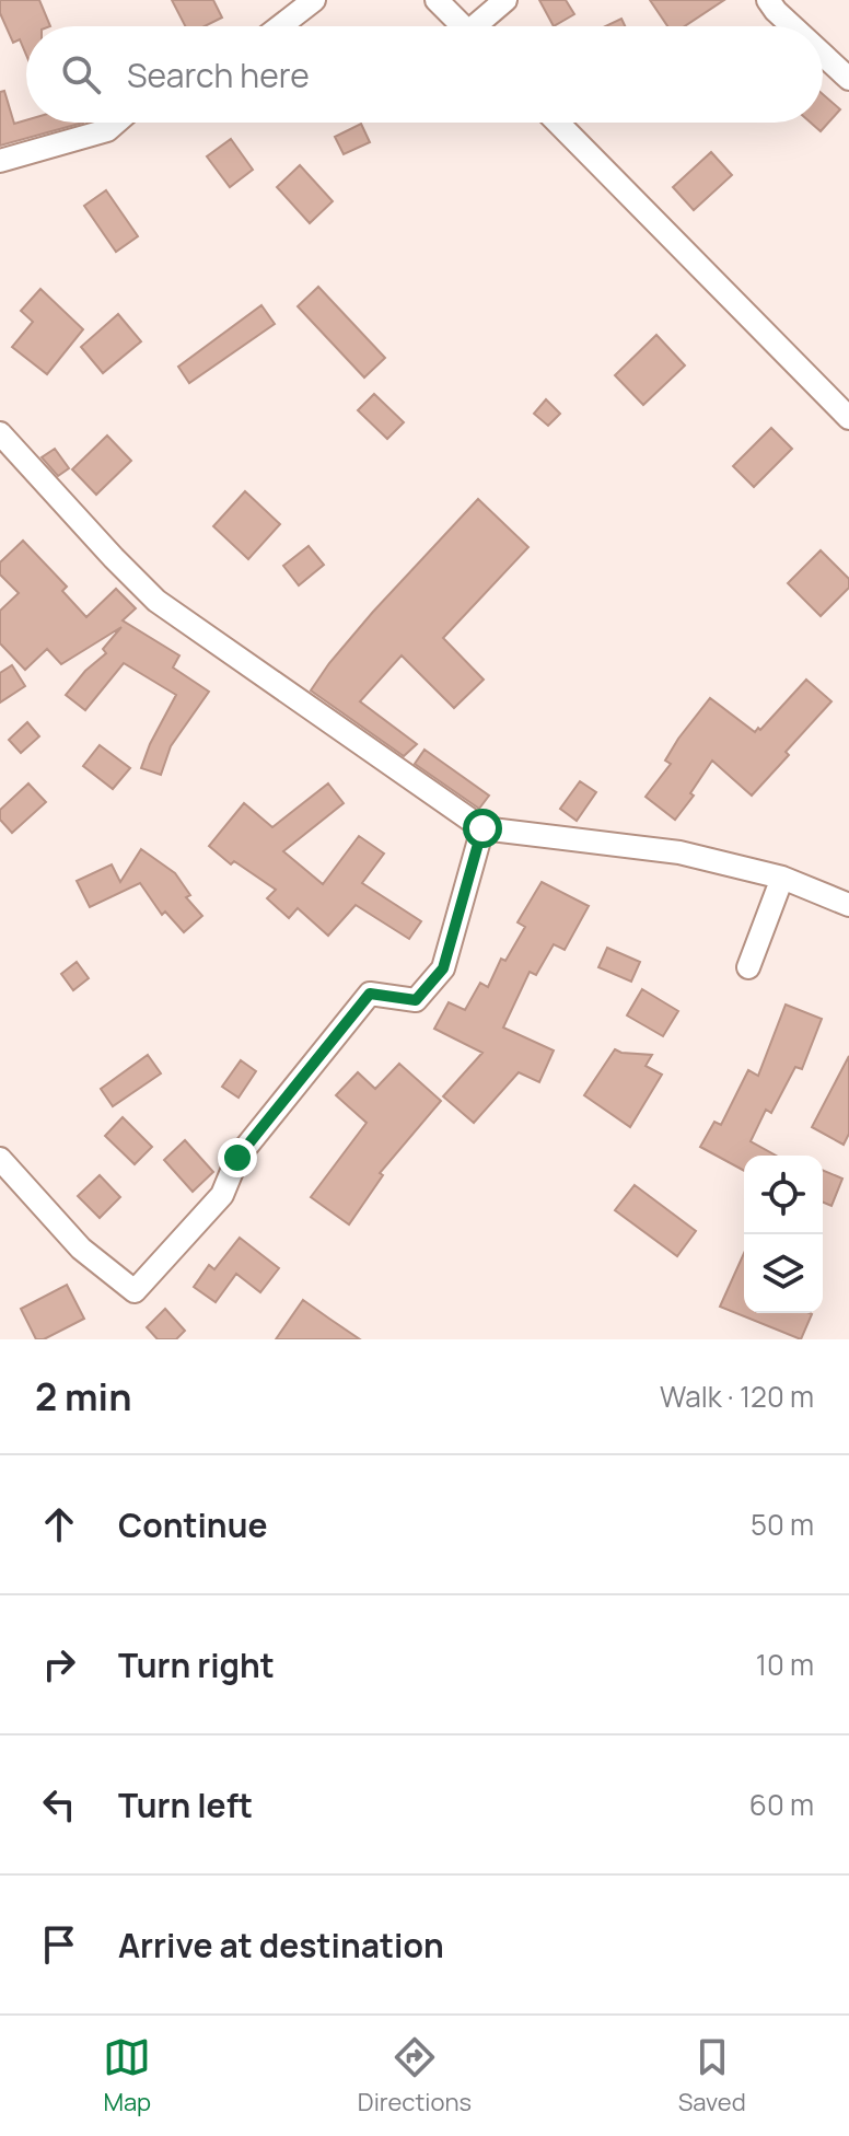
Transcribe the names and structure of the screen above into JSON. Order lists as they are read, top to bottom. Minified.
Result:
{"page":{"search":"Search here","heading":["2 min","Walk · 120 m"],"list":[["Continue","50 m"],["Turn right","10 m"],["Turn left","60 m"],"Arrive at destination"],"nav":["Map","Directions","Saved"]}}
